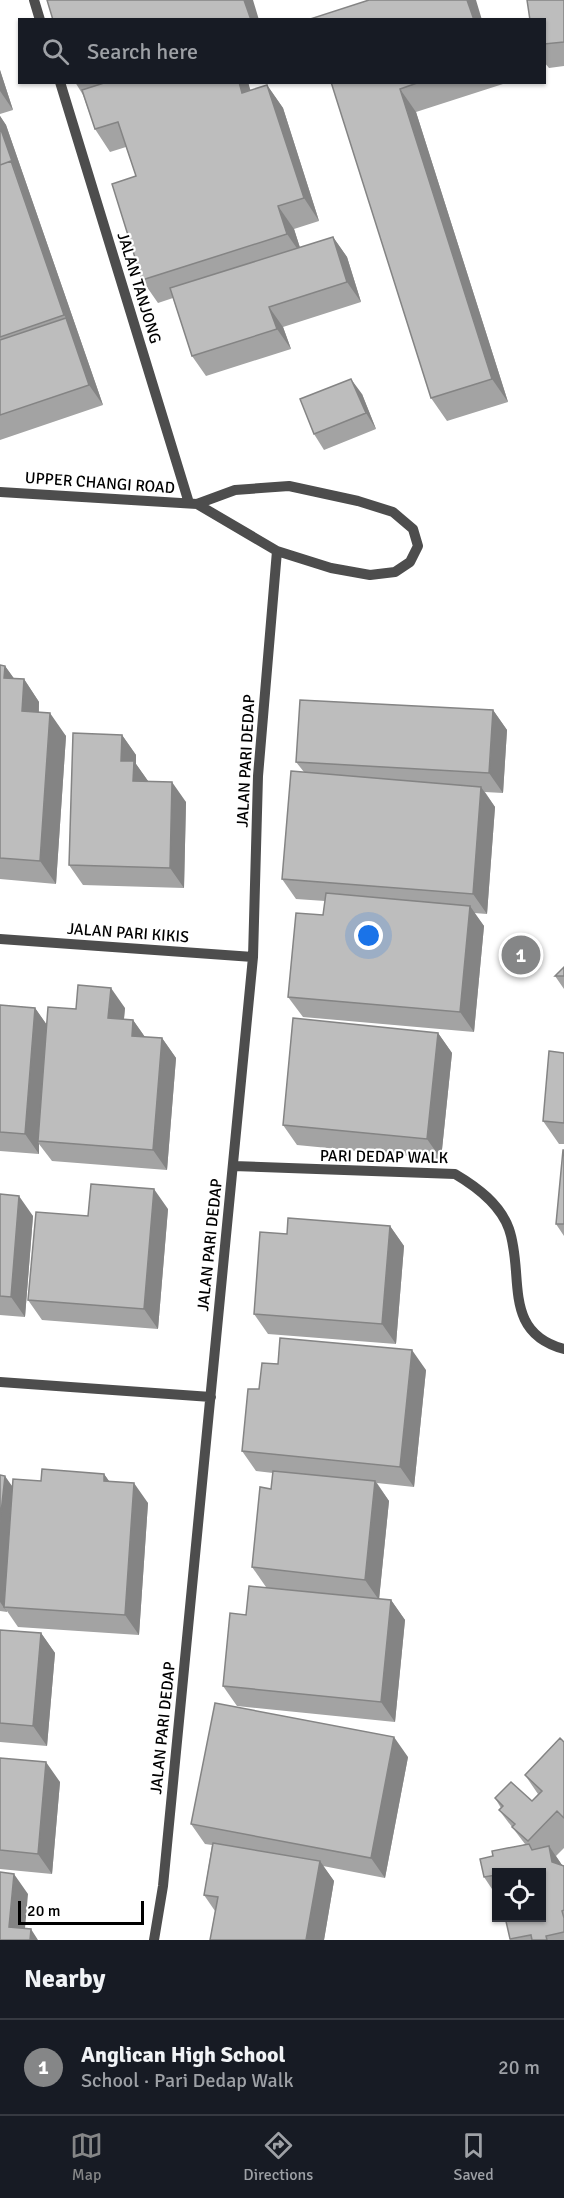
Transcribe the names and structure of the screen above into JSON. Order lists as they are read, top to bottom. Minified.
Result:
{"streets":{"street":["JALAN TANJONG","UPPER CHANGI ROAD","JALAN PARI DEDAP","JALAN PARI KIKIS","PARI DEDAP WALK"]},"crossings":[["JALAN TANJONG","UPPER CHANGI ROAD"],["UPPER CHANGI ROAD","JALAN PARI DEDAP"],["JALAN PARI DEDAP","JALAN PARI KIKIS"],["JALAN PARI DEDAP","PARI DEDAP WALK"]],"scale_bar":"20 m","page":{"search":"Search here","pins":"1","scale":"20 m","heading":"Nearby","list":[{"mark":"1","name":"Anglican High School","note":"School · Pari Dedap Walk","value":"20 m"}],"nav":["Map","Directions","Saved"]}}
